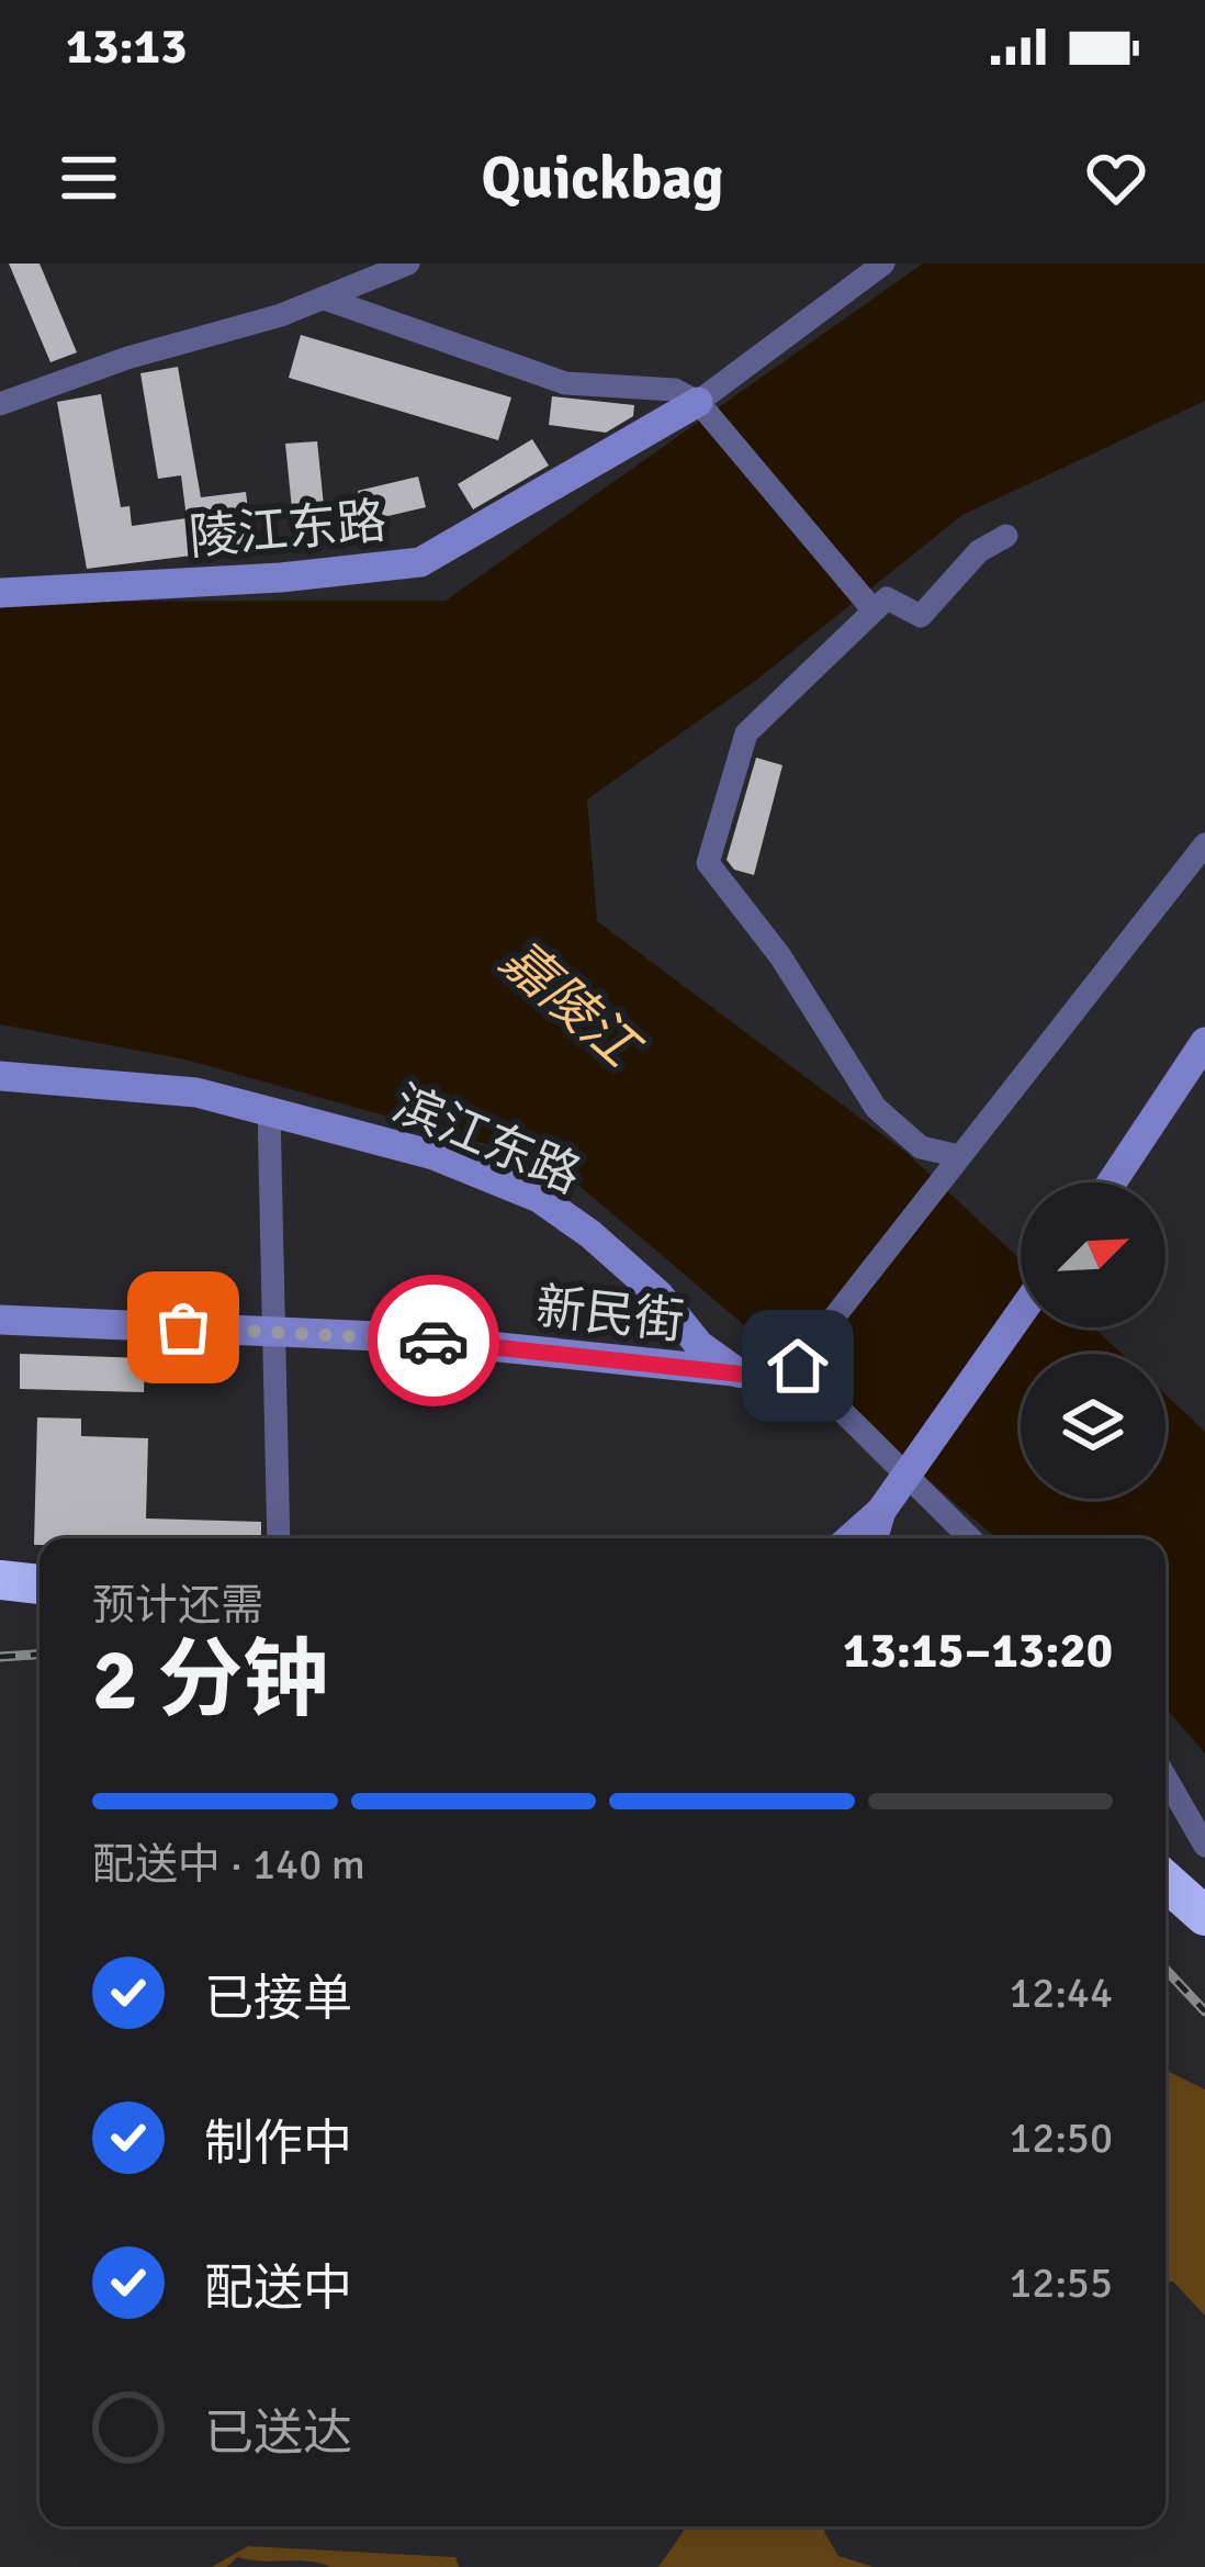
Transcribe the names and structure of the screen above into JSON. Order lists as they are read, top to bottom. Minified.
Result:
{"streets":{"street":["陵江东路","滨江东路","新民街"]},"crossings":[["滨江东路","新民街"]],"water":["嘉陵江"],"north":"top right","page":{"status":"13:13","header":"Quickbag","heading":["2 分钟","预计还需","13:15–13:20"],"bar":"配送中 · 140 m","list":[["已接单","12:44"],["制作中","12:50"],["配送中","12:55"],"已送达"]}}
